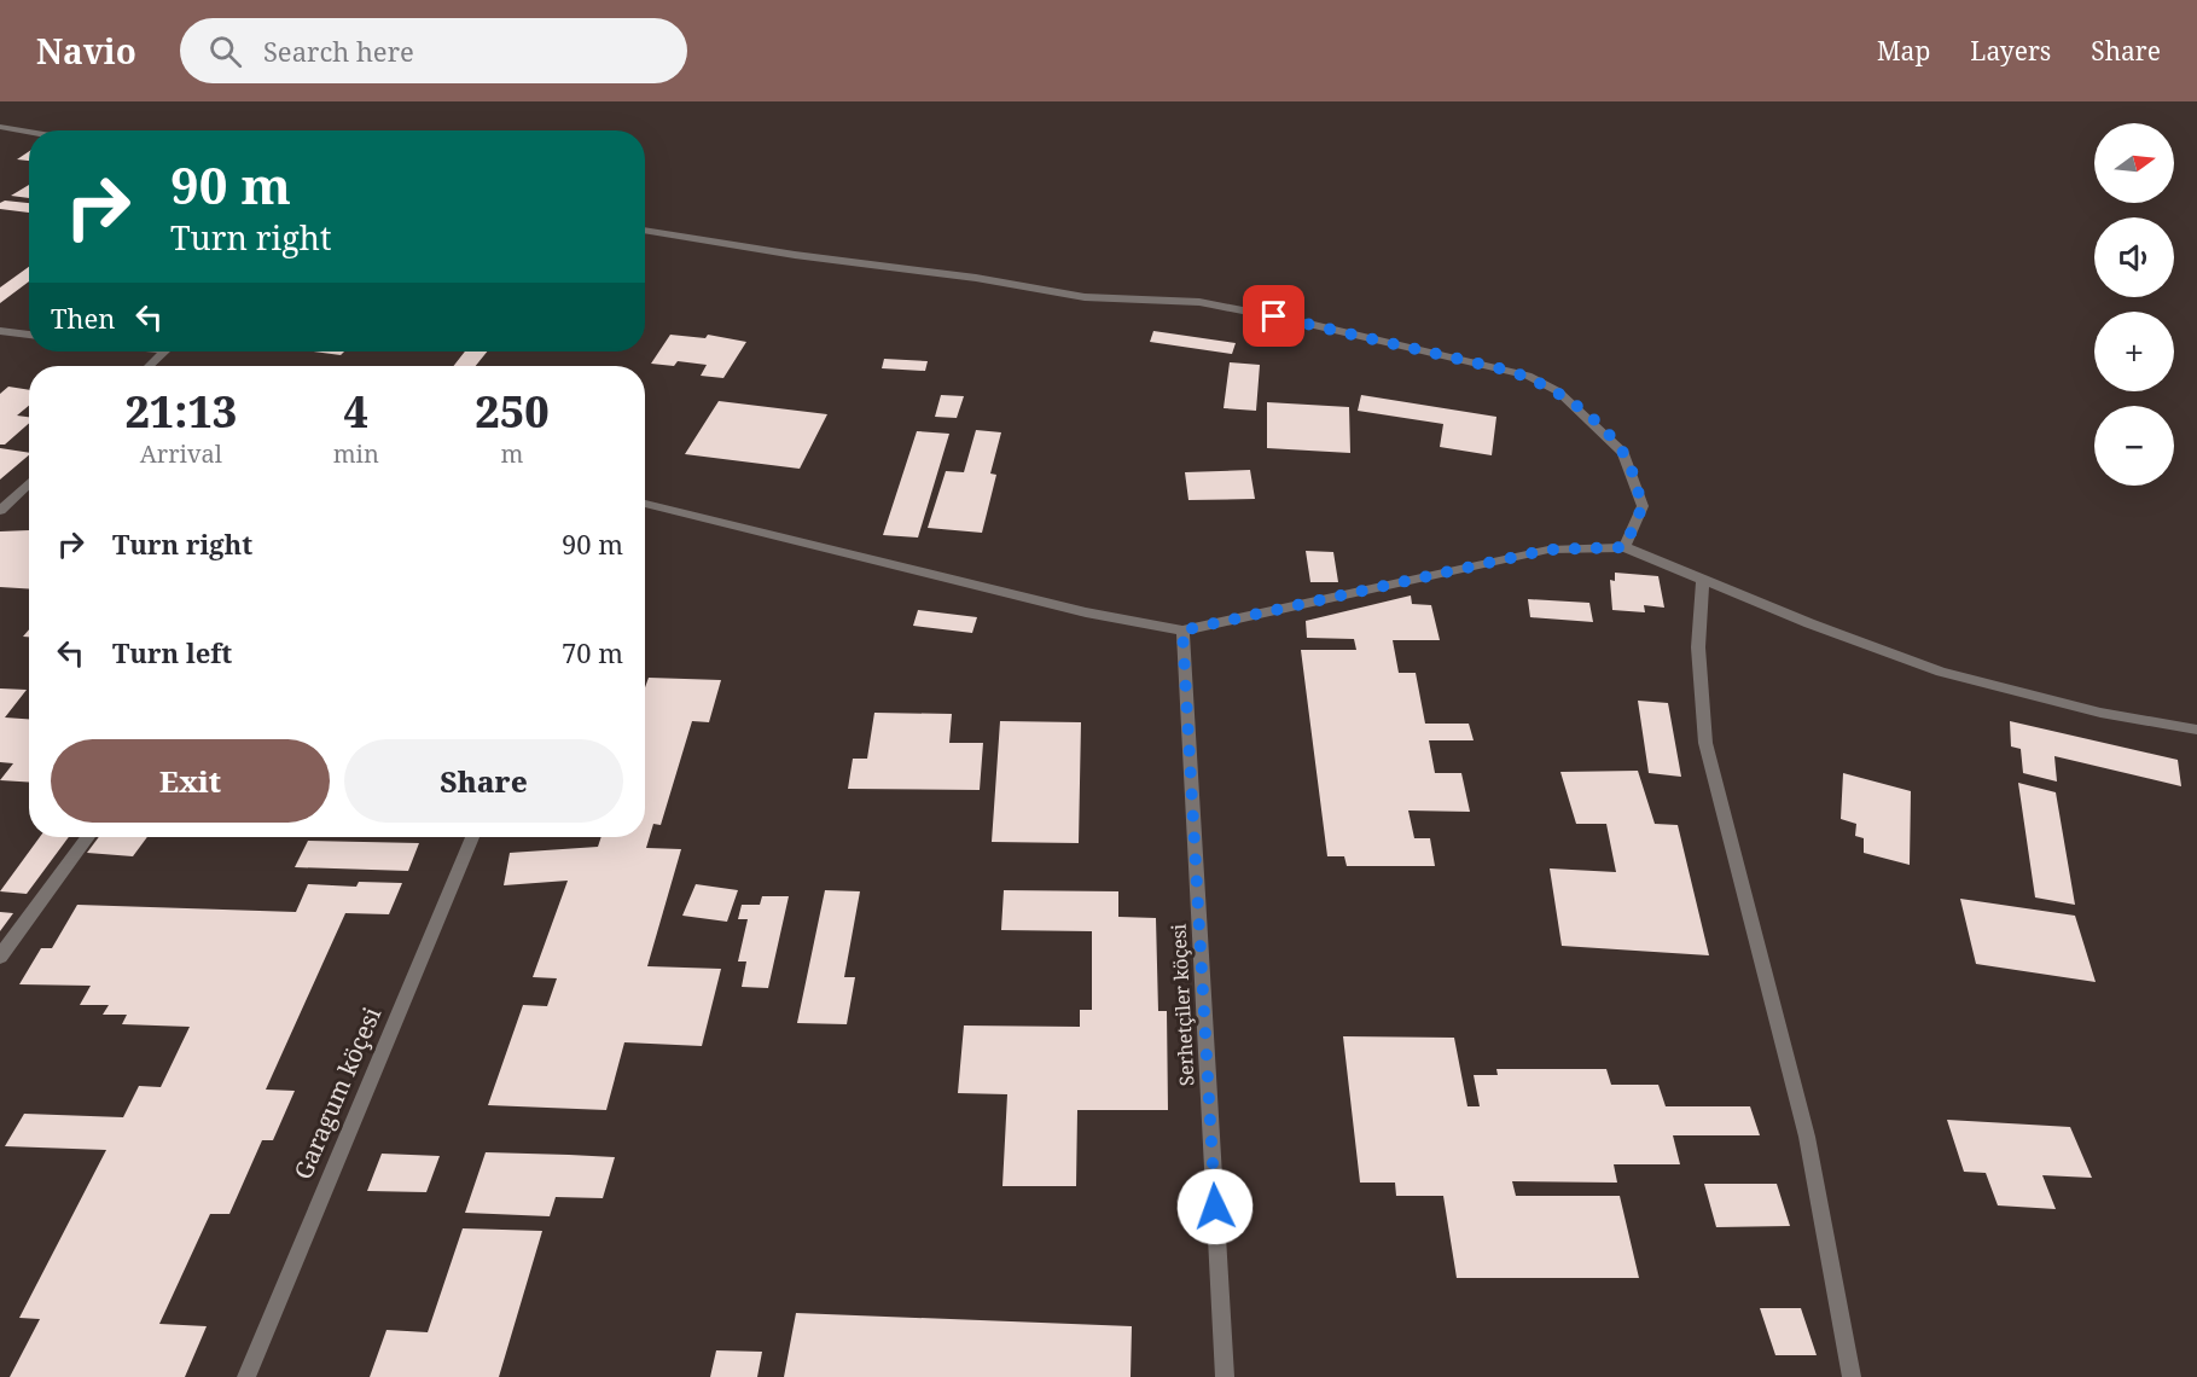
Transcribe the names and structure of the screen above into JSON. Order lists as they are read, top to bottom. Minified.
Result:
{"streets":{"street":["Serhetçiler köçesi","Garagum köçesi"]},"north":"right","page":{"header":"Navio","search":"Search here","nav":["Map","Layers","Share"],"map_buttons":["+","−"],"turn":["90 m","Turn right"],"then":"Then","eta":["21:13","Arrival","4","min","250","m"],"list":[{"name":"Turn right","value":"90 m"},{"name":"Turn left","value":"70 m"}],"buttons":["Exit","Share"]}}
